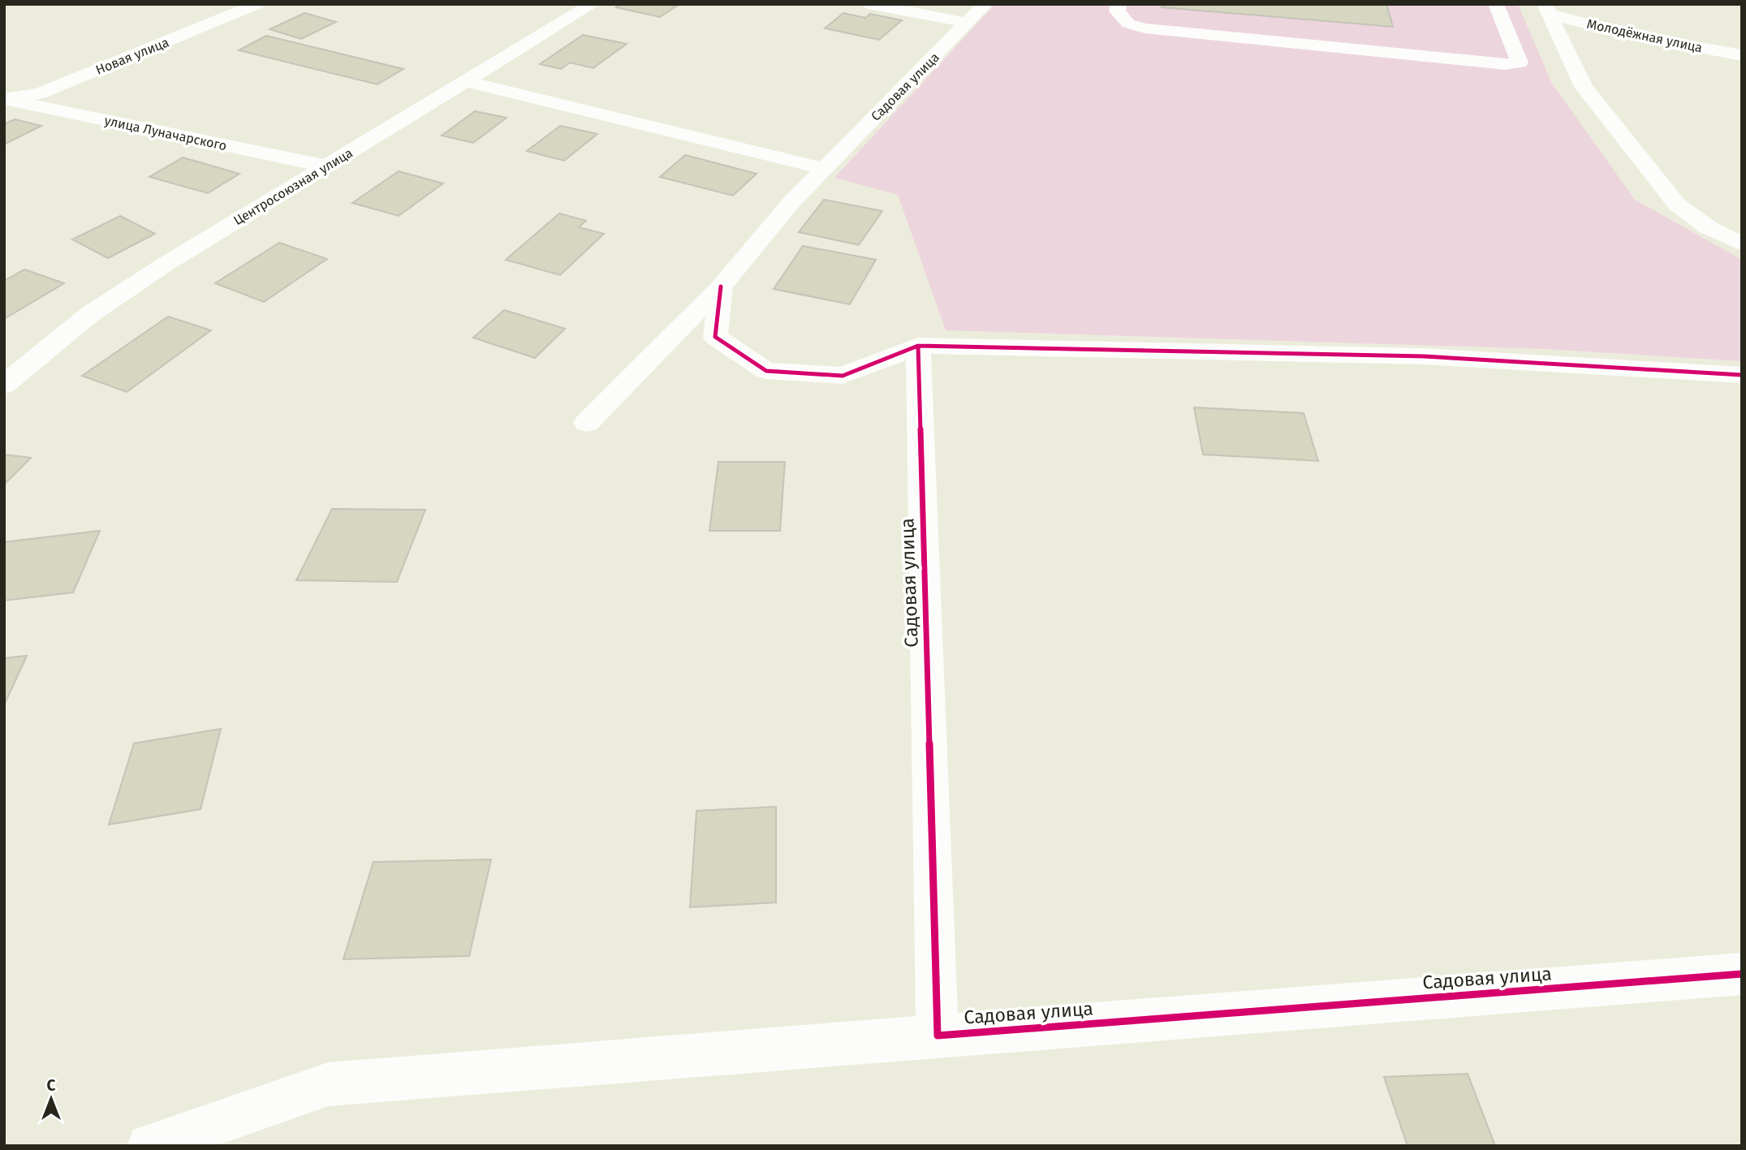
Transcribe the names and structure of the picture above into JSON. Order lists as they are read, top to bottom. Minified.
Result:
{"streets":{"street":["Молодёжная улица","Новая улица","Садовая улица","улица Луначарского","Центросоюзная улица"]},"crossings":[["Новая улица","улица Луначарского"],["улица Луначарского","Центросоюзная улица"]],"north":"top"}
